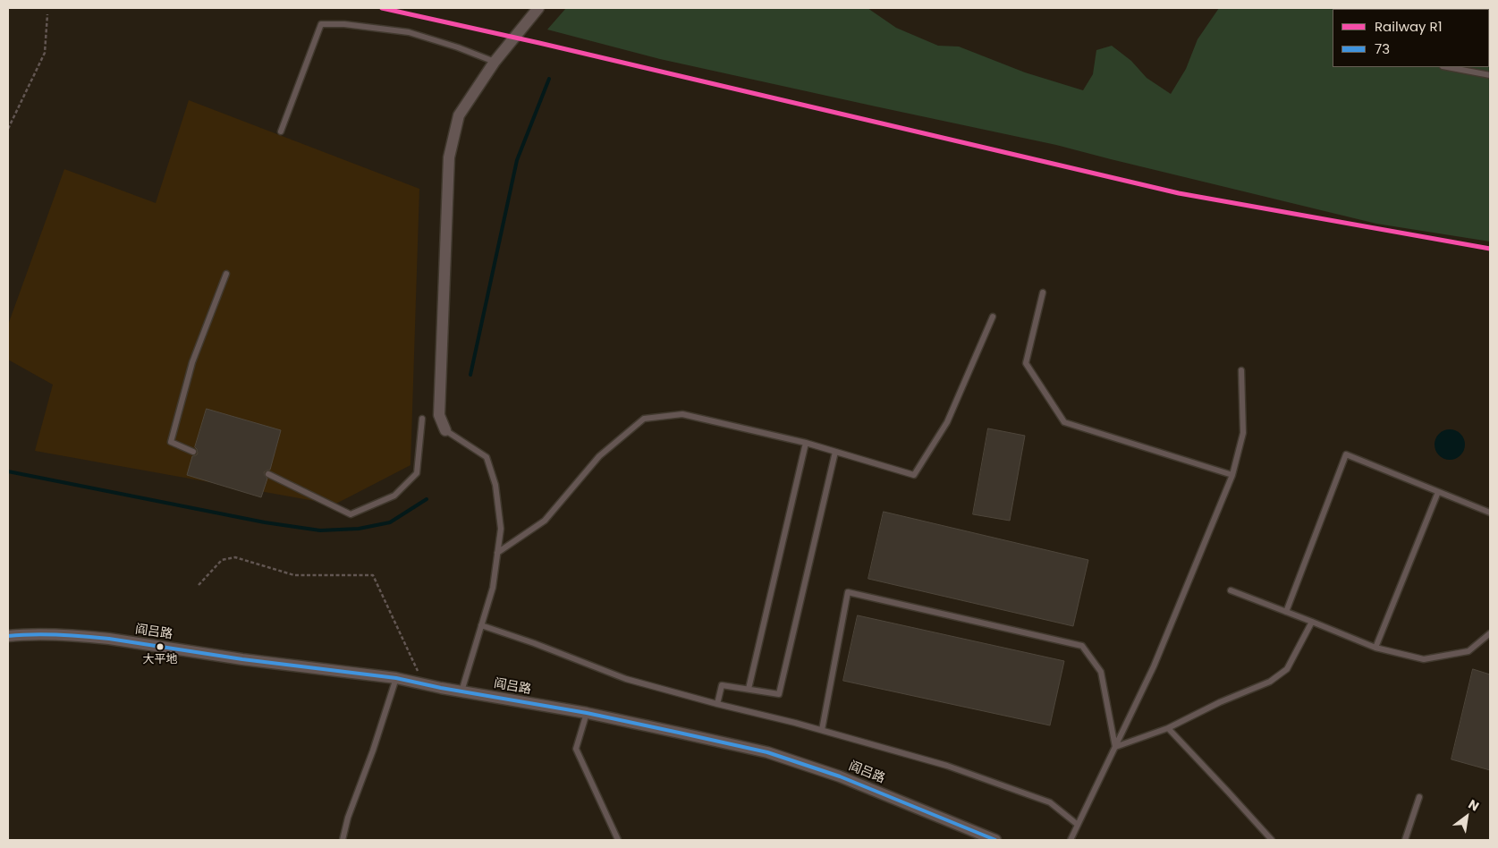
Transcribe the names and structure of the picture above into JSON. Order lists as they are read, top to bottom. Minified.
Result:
{"streets":{"street":["阎吕路"]},"places":["大平地"],"lines":["rail line R1","transit line 73"],"legend":["Railway R1","73"],"north":"top right"}
